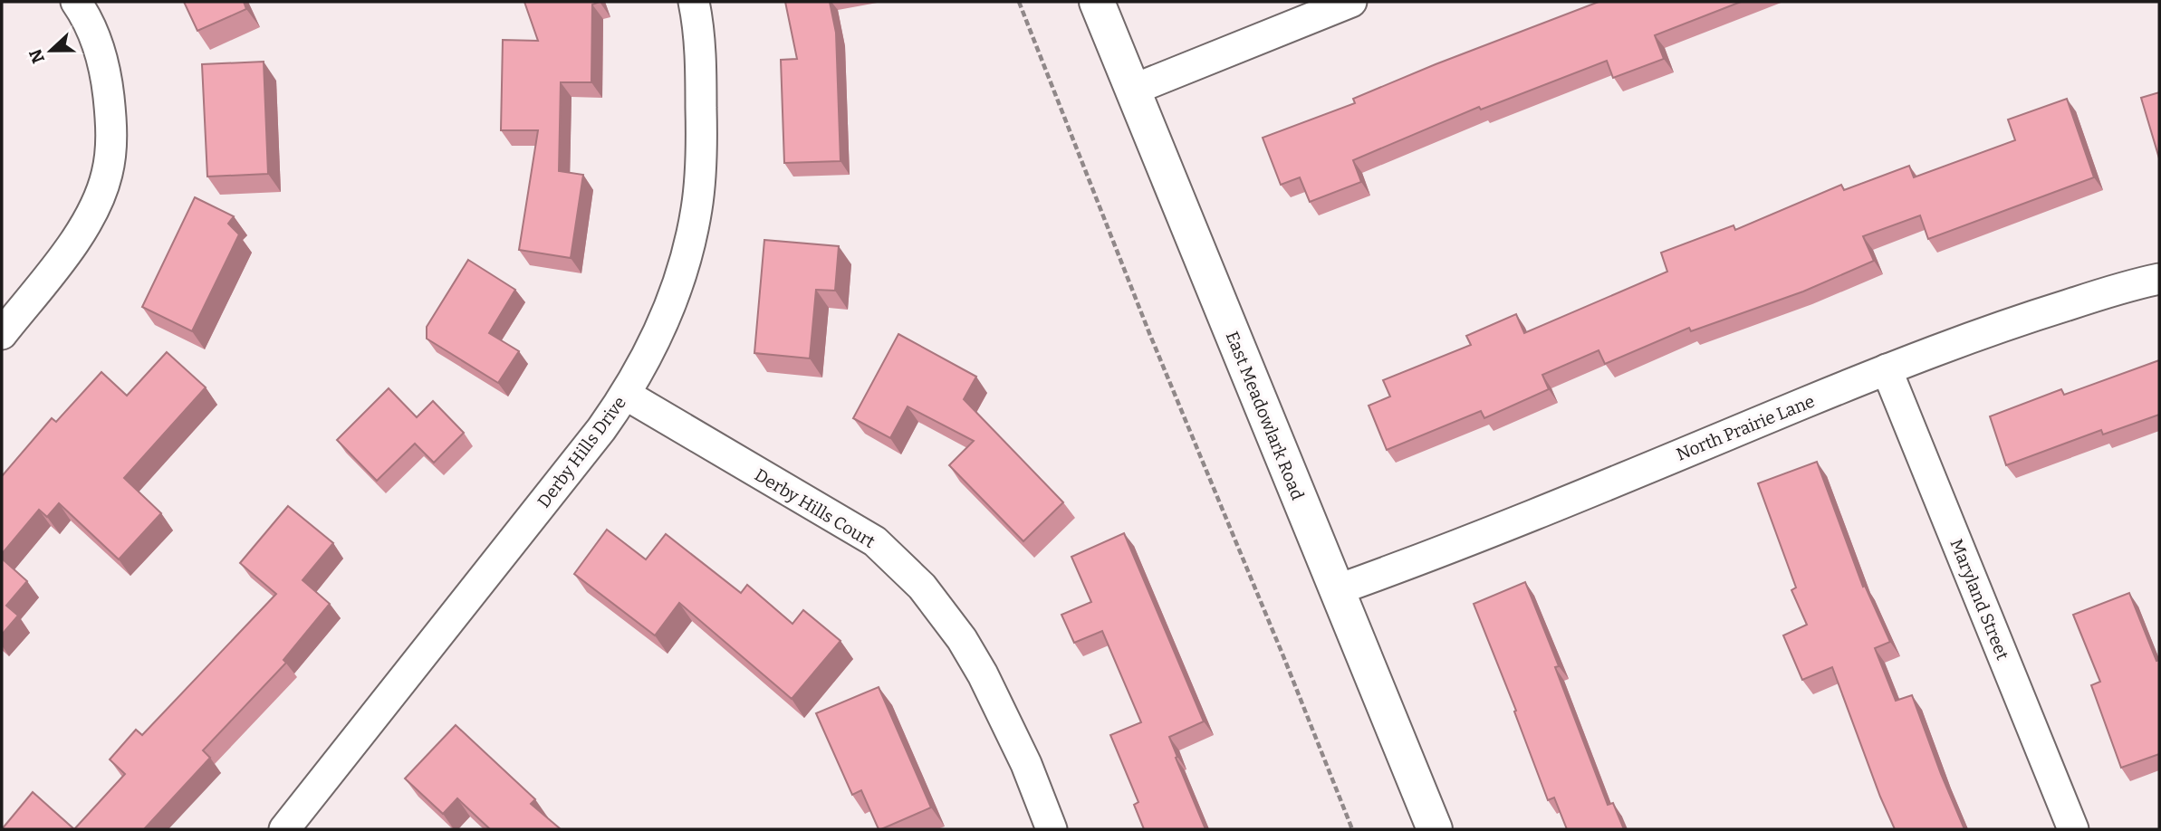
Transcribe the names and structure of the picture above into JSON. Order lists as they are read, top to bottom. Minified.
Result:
{"streets":{"main road":["East Meadowlark Road"],"street":["North Prairie Lane","Derby Hills Drive","Derby Hills Court","Maryland Street"]},"crossings":[["East Meadowlark Road","North Prairie Lane"],["North Prairie Lane","Maryland Street"],["Derby Hills Drive","Derby Hills Court"]],"north":"left"}
